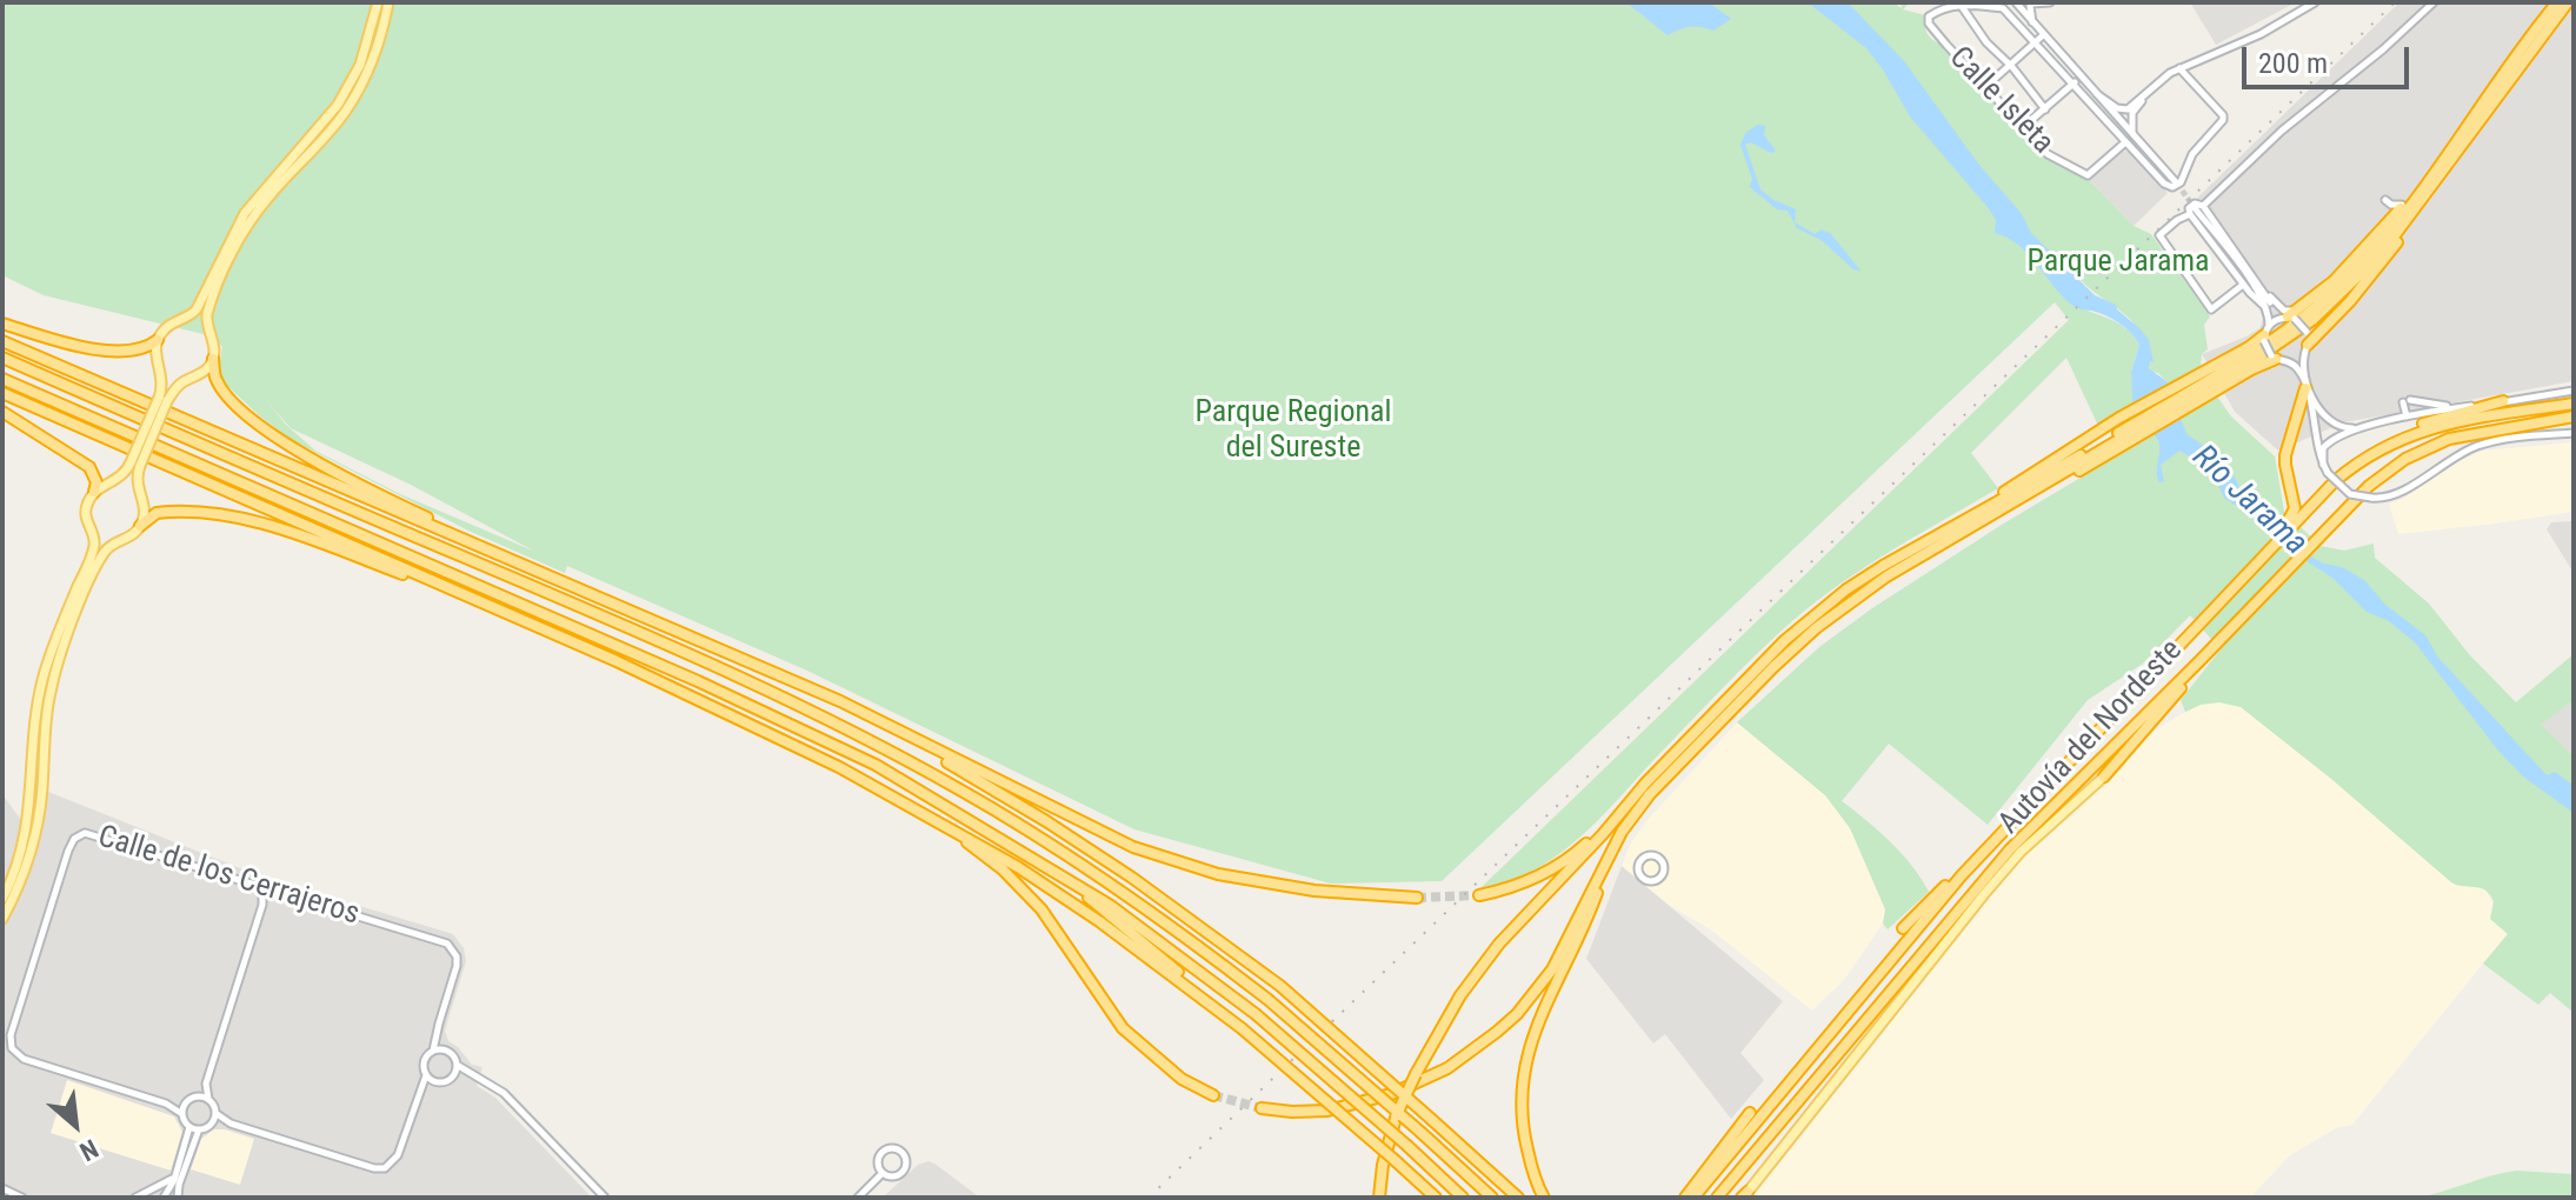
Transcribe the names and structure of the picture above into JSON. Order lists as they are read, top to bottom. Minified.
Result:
{"streets":{"highway":["Autovía del Nordeste"],"street":["Calle Isleta","Calle de los Cerrajeros"]},"water":["Río Jarama"],"parks":["Parque Jarama","Parque Regional del Sureste"],"scale_bar":"200 m","north":"bottom right"}
